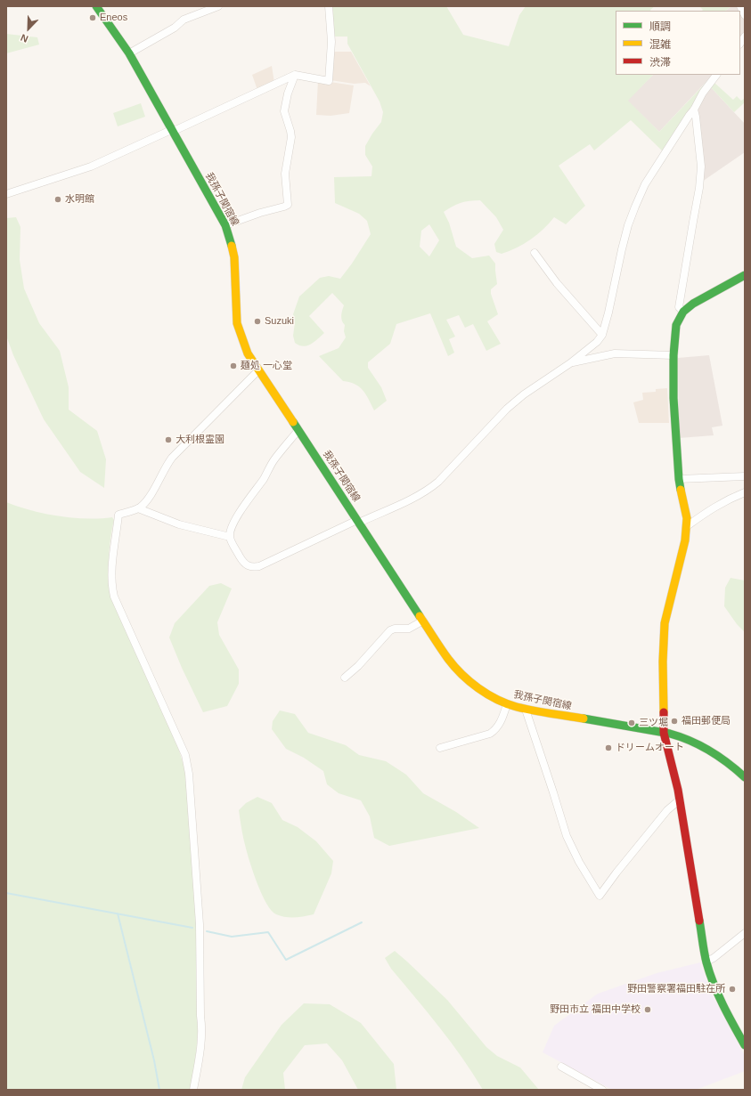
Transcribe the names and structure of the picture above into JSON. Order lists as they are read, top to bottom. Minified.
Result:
{"streets":{"main road":["我孫子関宿線"]},"places":["Eneos","水明館","Suzuki","麺処 一心堂","大利根霊園","福田郵便局","三ツ堀","ドリームオート","野田警察署福田駐在所","野田市立 福田中学校"],"legend":["順調","混雑","渋滞"],"north":"bottom left"}
